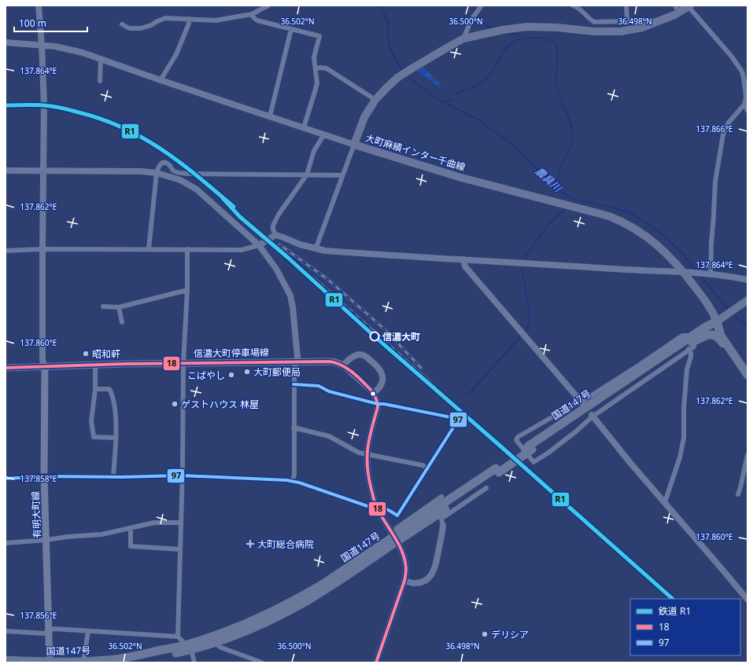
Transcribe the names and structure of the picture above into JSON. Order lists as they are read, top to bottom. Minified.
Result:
{"streets":{"highway":["国道147号"],"main road":["大町麻績インター千曲線","信濃大町停車場線","有明大町線"]},"crossings":[["大町麻績インター千曲線","国道147号"],["信濃大町停車場線","有明大町線"],["国道147号","有明大町線"]],"water":["農具川"],"places":{"other":["信濃大町","昭和軒","大町郵便局","こばやし","ゲストハウス 林屋","デリシア"],"health":["大町総合病院"]},"lines":["rail line R1","transit line 18","transit line 97"],"legend":["鉄道 R1","18","97"],"scale_bar":"100 m","coordinates":["36.502°N","36.500°N","36.498°N","137.864°E","137.866°E","137.862°E","137.860°E","137.858°E","137.856°E"]}
